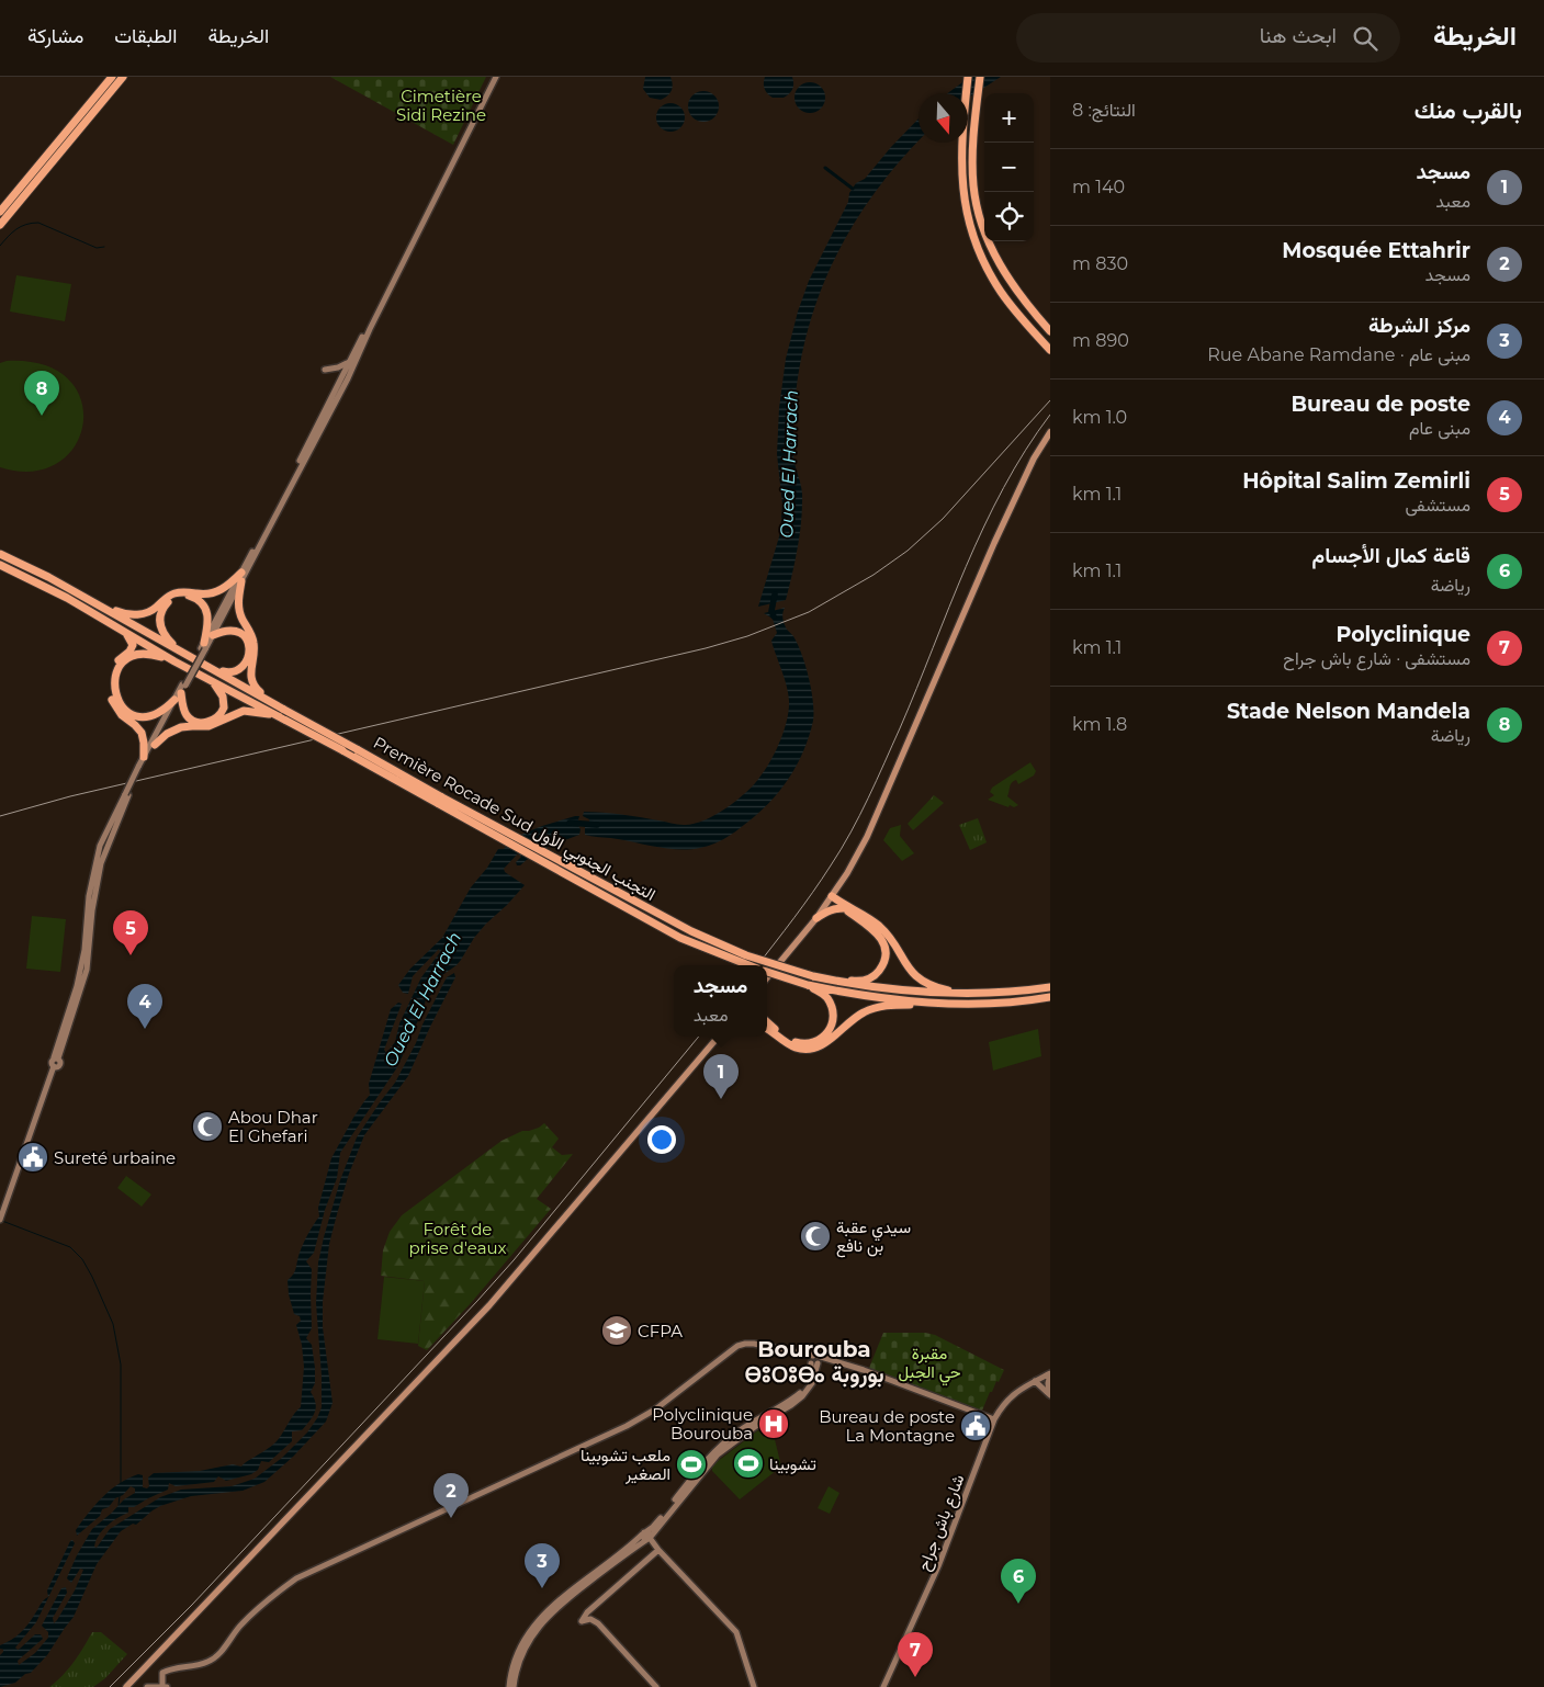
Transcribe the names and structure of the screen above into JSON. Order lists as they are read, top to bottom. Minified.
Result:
{"streets":{"highway":["Première Rocade Sud التجنب الجنوبي الأول"],"main road":["شارع باش جراح"]},"districts":["Bourouba ⴱⵓⵔⵓⴱⴰ بوروبة"],"water":["Oued El Harrach"],"parks":["Cimetière Sidi Rezine","Forêt de prise d'eaux","مقبرة حي الجبل"],"places":{"mosque":["Abou Dhar El Ghefari","سيدي عقبة بن نافع"],"public building":["Sureté urbaine","Bureau de poste La Montagne"],"school or university":["CFPA"],"hospital":["Polyclinique Bourouba"],"sports":["تشوبينا","ملعب تشوبينا الصغير"]},"north":"bottom","page":{"header":"الخريطة","search":"ابحث هنا","nav":["الخريطة","الطبقات","مشاركة"],"heading":["بالقرب منك","النتائج: 8"],"map_buttons":["+","−"],"list":[{"mark":"1","name":"مسجد","note":"معبد","value":"140 m"},{"mark":"2","name":"Mosquée Ettahrir","note":"مسجد","value":"830 m"},{"mark":"3","name":"مركز الشرطة","note":"مبنى عام · Rue Abane Ramdane","value":"890 m"},{"mark":"4","name":"Bureau de poste","note":"مبنى عام","value":"1.0 km"},{"mark":"5","name":"Hôpital Salim Zemirli","note":"مستشفى","value":"1.1 km"},{"mark":"6","name":"قاعة كمال الأجسام","note":"رياضة","value":"1.1 km"},{"mark":"7","name":"Polyclinique","note":"مستشفى · شارع باش جراح","value":"1.1 km"},{"mark":"8","name":"Stade Nelson Mandela","note":"رياضة","value":"1.8 km"}],"pins":["8","5","4","1","2","3","6","7"],"popup":["مسجد","معبد"]}}
